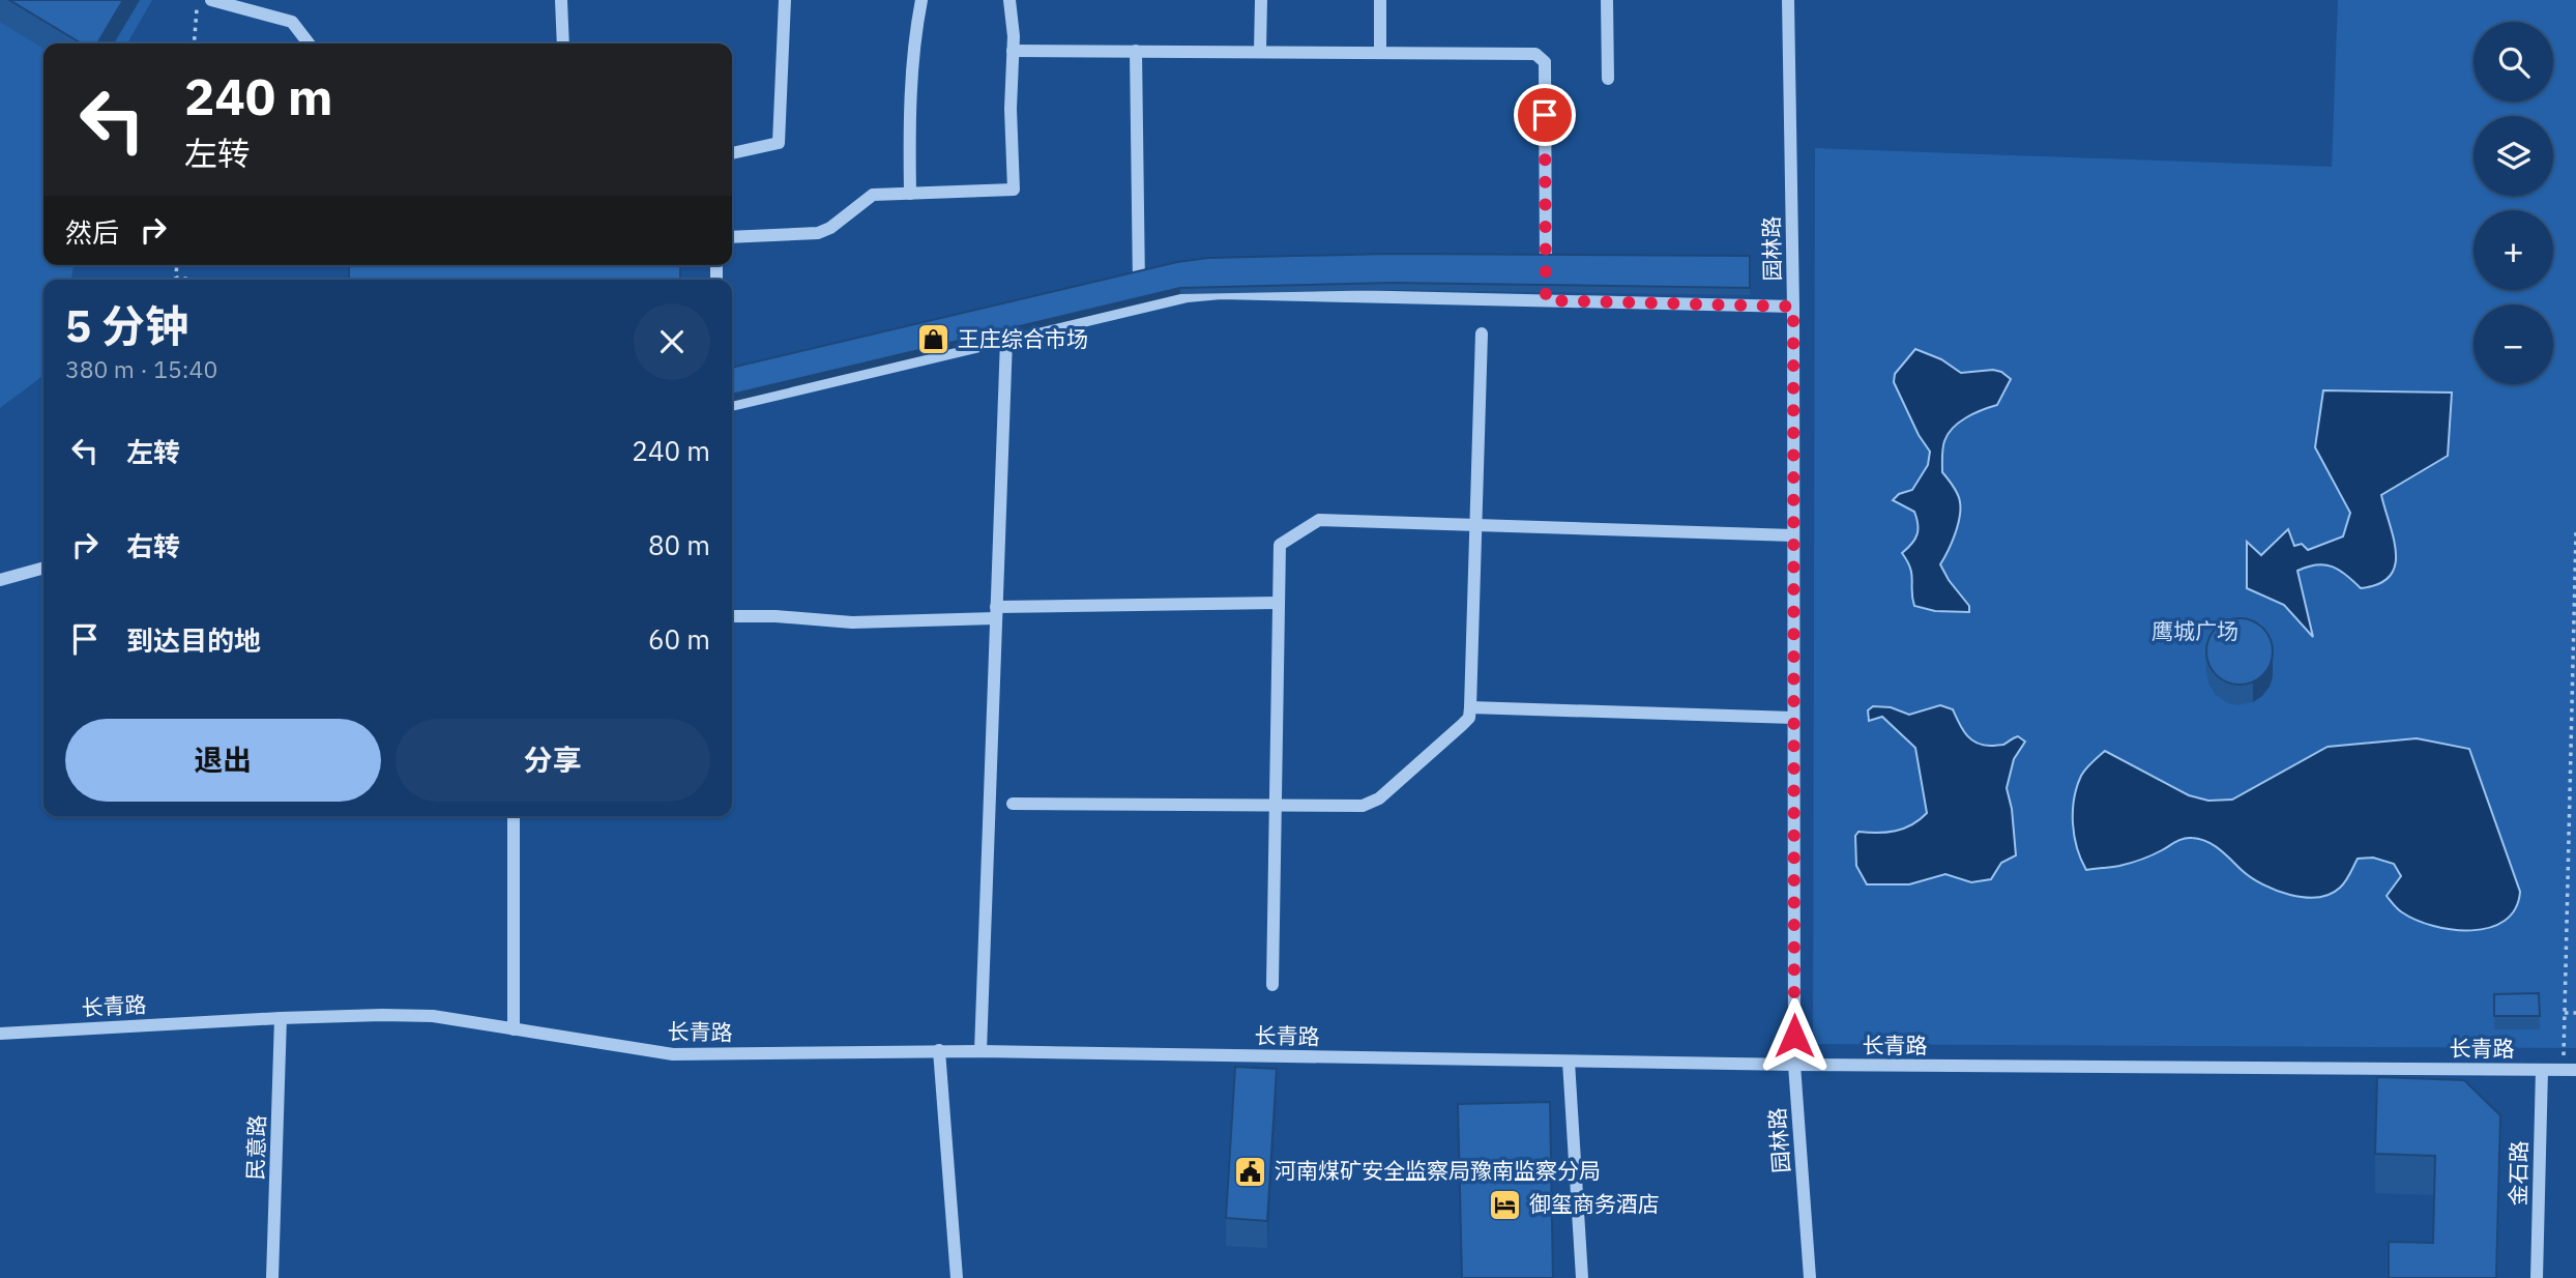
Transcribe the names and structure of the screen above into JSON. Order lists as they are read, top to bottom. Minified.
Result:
{"streets":{"street":["园林路","长青路","民意路","金石路"]},"crossings":[["园林路","长青路"],["长青路","民意路"],["长青路","金石路"]],"parks":["鹰城广场"],"places":{"shop":["王庄综合市场"],"public building":["河南煤矿安全监察局豫南监察分局"],"hotel":["御玺商务酒店"]},"page":{"map_buttons":["+","−"],"turn":["240 m","左转"],"then":"然后","heading":["5 分钟","380 m · 15:40"],"list":[{"name":"左转","value":"240 m"},{"name":"右转","value":"80 m"},{"name":"到达目的地","value":"60 m"}],"buttons":["退出","分享"]}}
